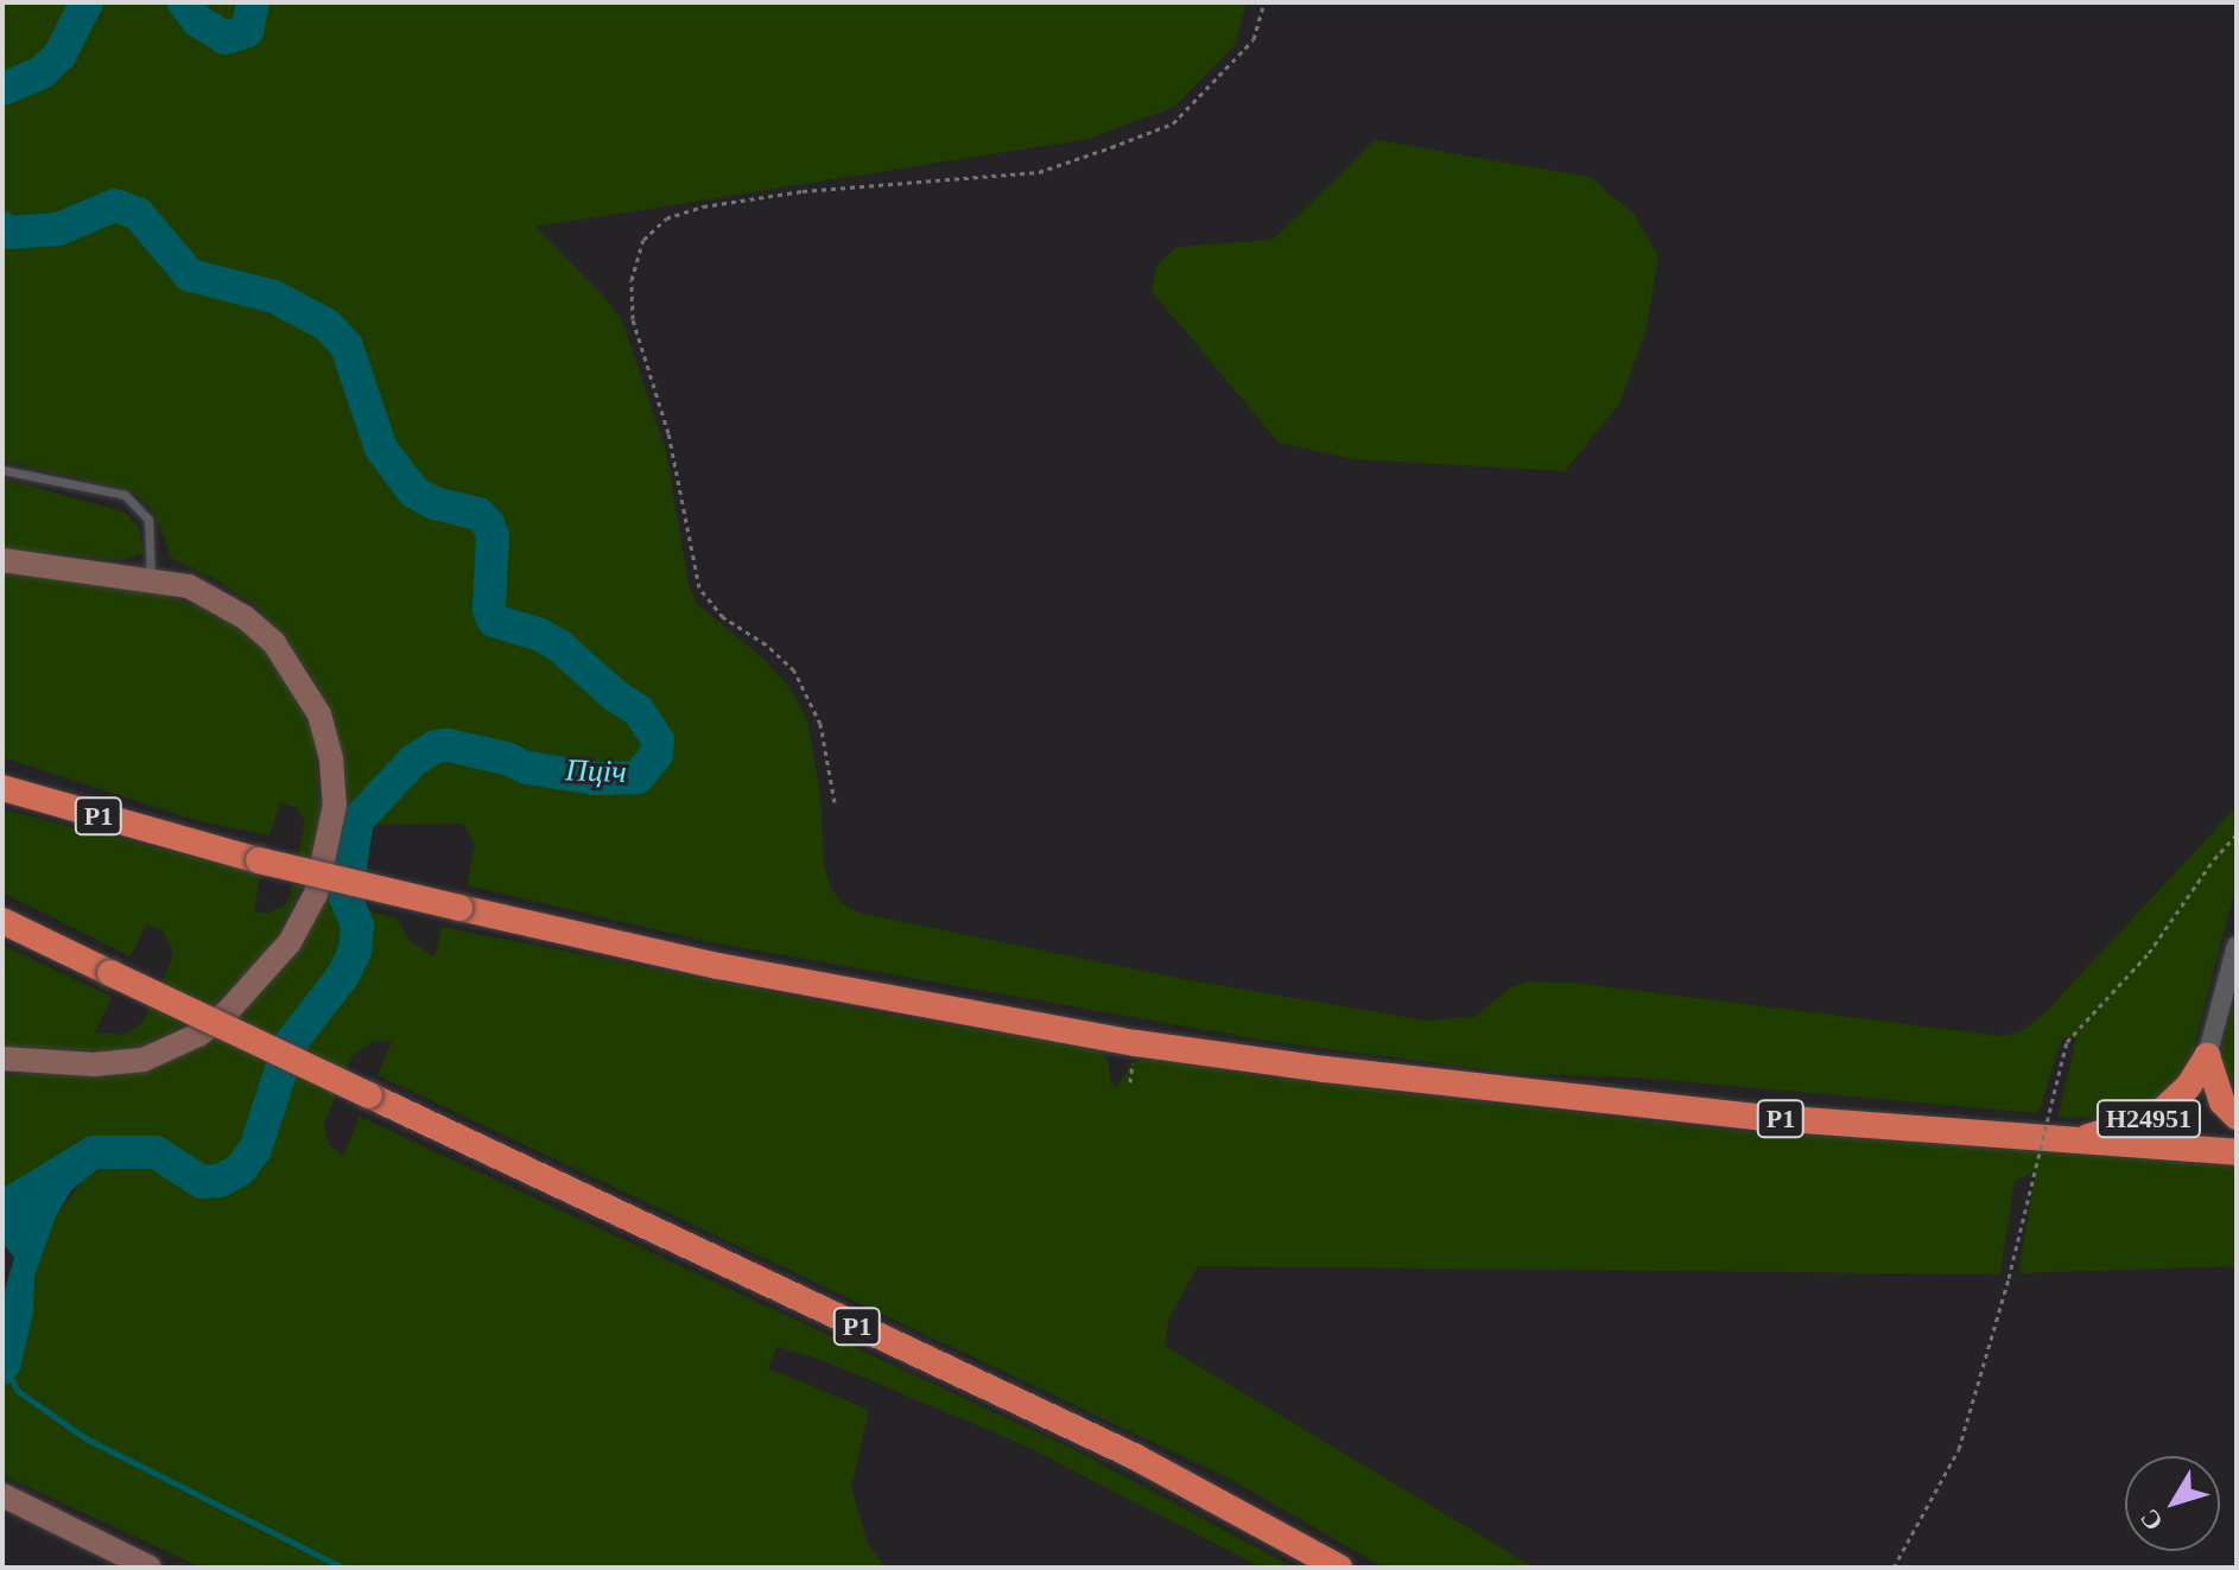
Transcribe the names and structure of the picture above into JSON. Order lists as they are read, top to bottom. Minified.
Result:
{"streets":{"highway":["Р1","Н24951"]},"crossings":[["Р1","Н24951"]],"water":["Пціч"],"north":"bottom left"}
